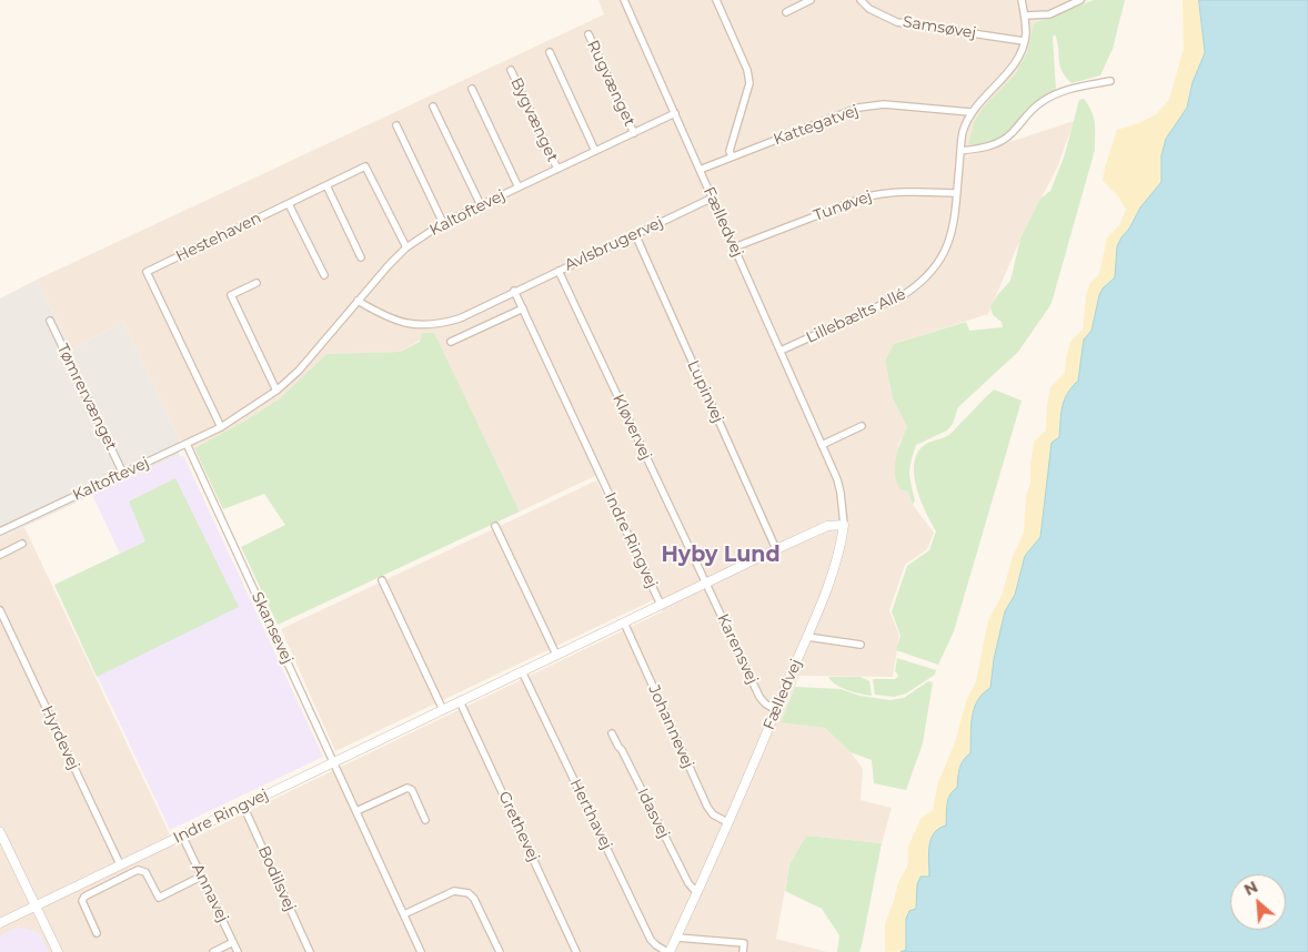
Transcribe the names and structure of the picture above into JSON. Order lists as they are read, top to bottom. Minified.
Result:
{"streets":{"street":["Samsøvej","Rugvænget","Bygvænget","Kattegatvej","Tunøvej","Kaltoftevej","Fælledvej","Hestehaven","Avlsbrugervej","Lillebælts Allé","Lupinvej","Tømrervænget","Kløvervej","Indre Ringvej","Skansevej","Karensvej","Johannevej","Hyrdevej","Idasvej","Herthavej","Grethevej","Bodilsvej","Annavej"]},"crossings":[["Samsøvej","Lillebælts Allé"],["Rugvænget","Kaltoftevej"],["Bygvænget","Kaltoftevej"],["Kattegatvej","Fælledvej"],["Kattegatvej","Lillebælts Allé"],["Tunøvej","Fælledvej"],["Tunøvej","Lillebælts Allé"],["Kaltoftevej","Fælledvej"],["Kaltoftevej","Hestehaven"],["Kaltoftevej","Avlsbrugervej"],["Kaltoftevej","Tømrervænget"],["Kaltoftevej","Skansevej"],["Fælledvej","Avlsbrugervej"],["Fælledvej","Lillebælts Allé"],["Fælledvej","Indre Ringvej"],["Fælledvej","Karensvej"],["Fælledvej","Johannevej"],["Fælledvej","Idasvej"],["Fælledvej","Herthavej"],["Avlsbrugervej","Lupinvej"],["Avlsbrugervej","Kløvervej"],["Lupinvej","Indre Ringvej"],["Kløvervej","Indre Ringvej"],["Kløvervej","Karensvej"],["Indre Ringvej","Skansevej"],["Indre Ringvej","Karensvej"],["Indre Ringvej","Johannevej"],["Indre Ringvej","Hyrdevej"],["Indre Ringvej","Herthavej"],["Indre Ringvej","Grethevej"],["Indre Ringvej","Bodilsvej"],["Indre Ringvej","Annavej"]],"districts":["Hyby Lund"],"north":"top left"}
